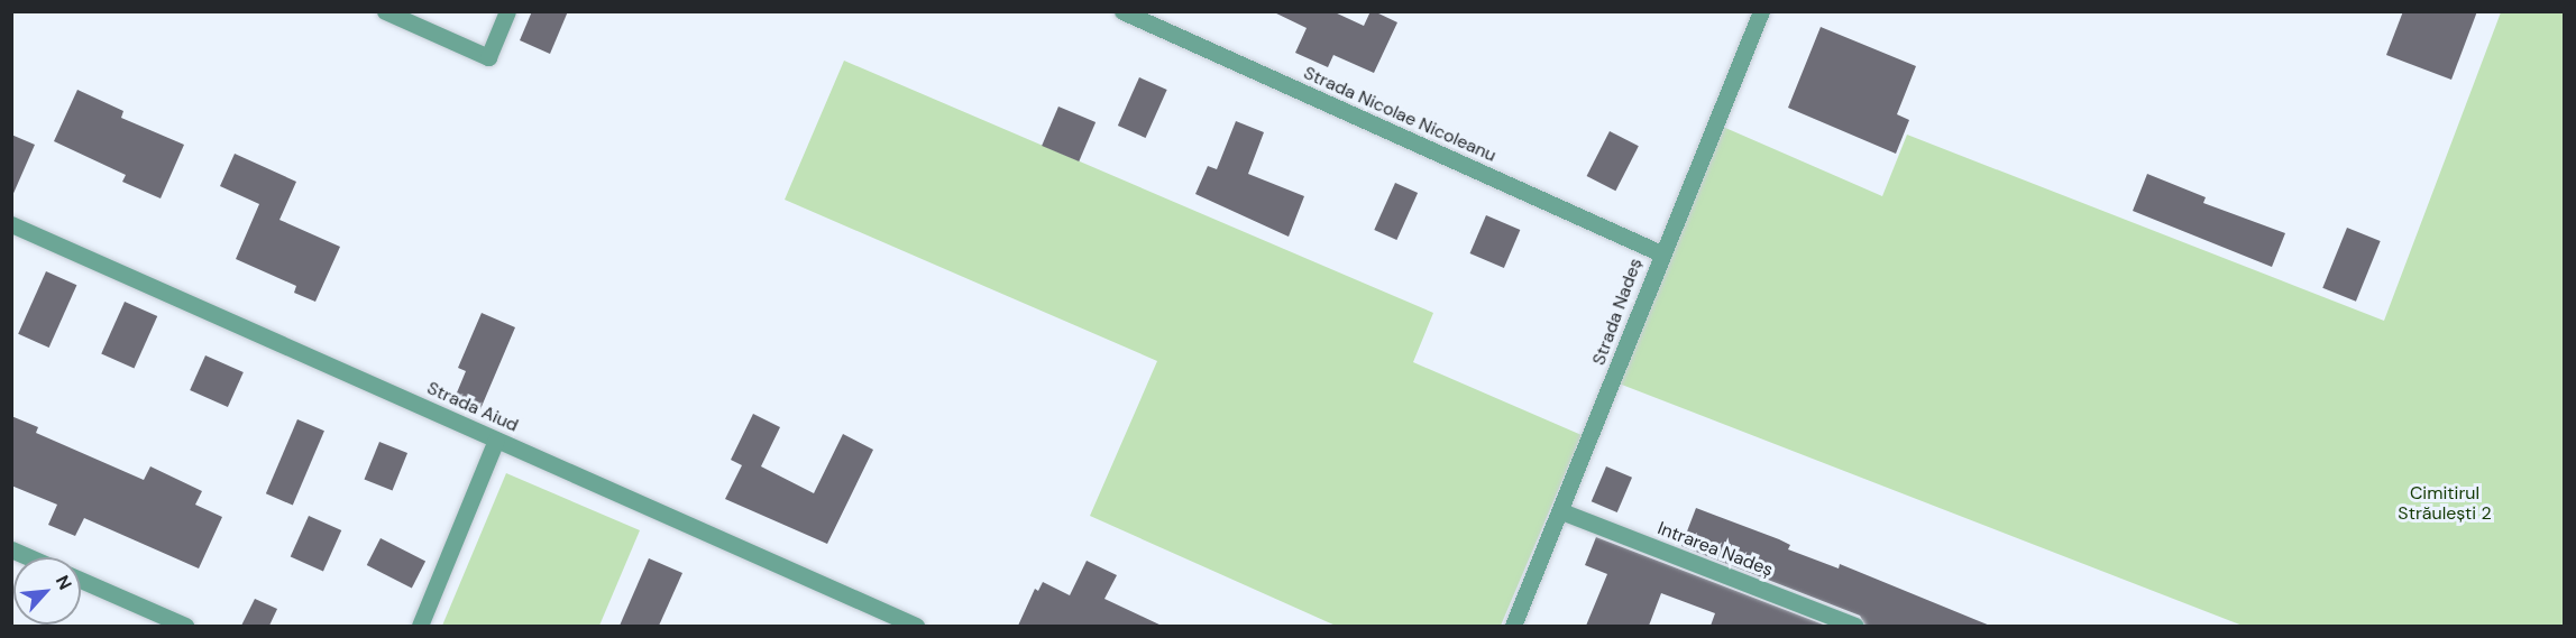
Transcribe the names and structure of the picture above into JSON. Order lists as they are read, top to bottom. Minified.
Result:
{"streets":{"street":["Strada Nicolae Nicoleanu","Strada Nadeș","Strada Aiud","Intrarea Nadeș"]},"crossings":[["Strada Nicolae Nicoleanu","Strada Nadeș"],["Strada Nadeș","Intrarea Nadeș"]],"parks":["Cimitirul Străulești 2"],"north":"top right"}
